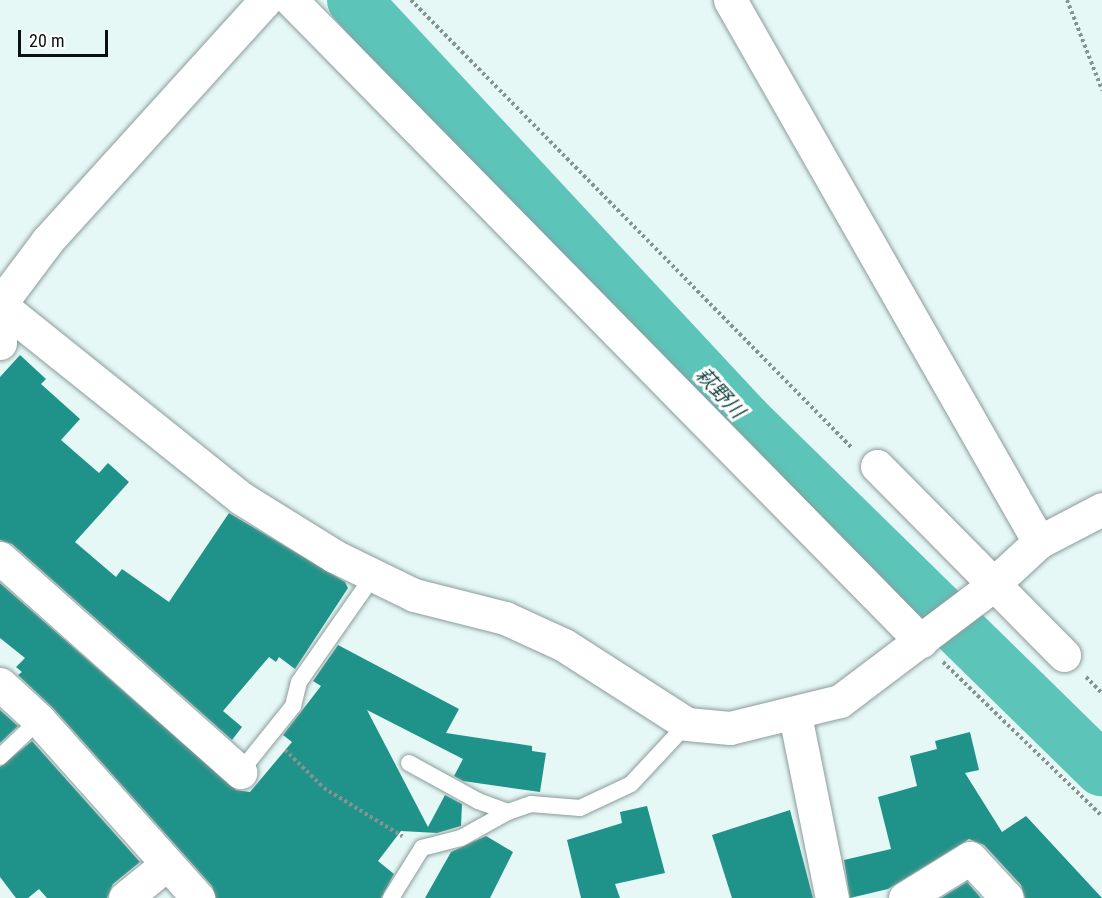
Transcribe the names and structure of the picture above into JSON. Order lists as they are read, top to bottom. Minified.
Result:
{"water":["萩野川"],"scale_bar":"20 m"}
